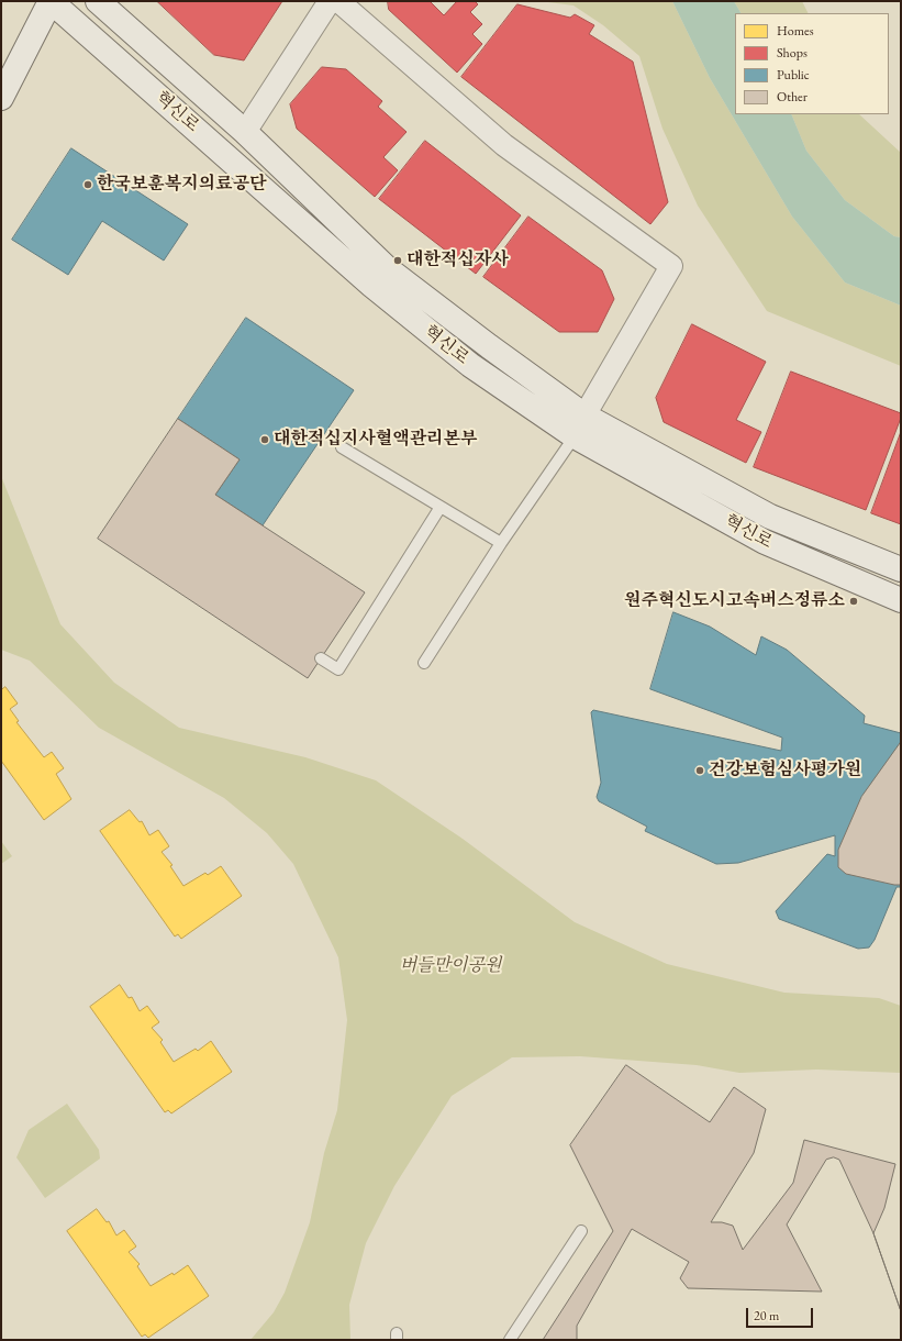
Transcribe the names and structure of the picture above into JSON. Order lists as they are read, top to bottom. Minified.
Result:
{"streets":{"street":["혁신로"]},"parks":["버들만이공원"],"places":["한국보훈복지의료공단","대한적십자사","대한적십지사혈액관리본부","원주혁신도시고속버스정류소","건강보험심사평가원"],"legend":["Homes","Shops","Public","Other"],"scale_bar":"20 m"}
